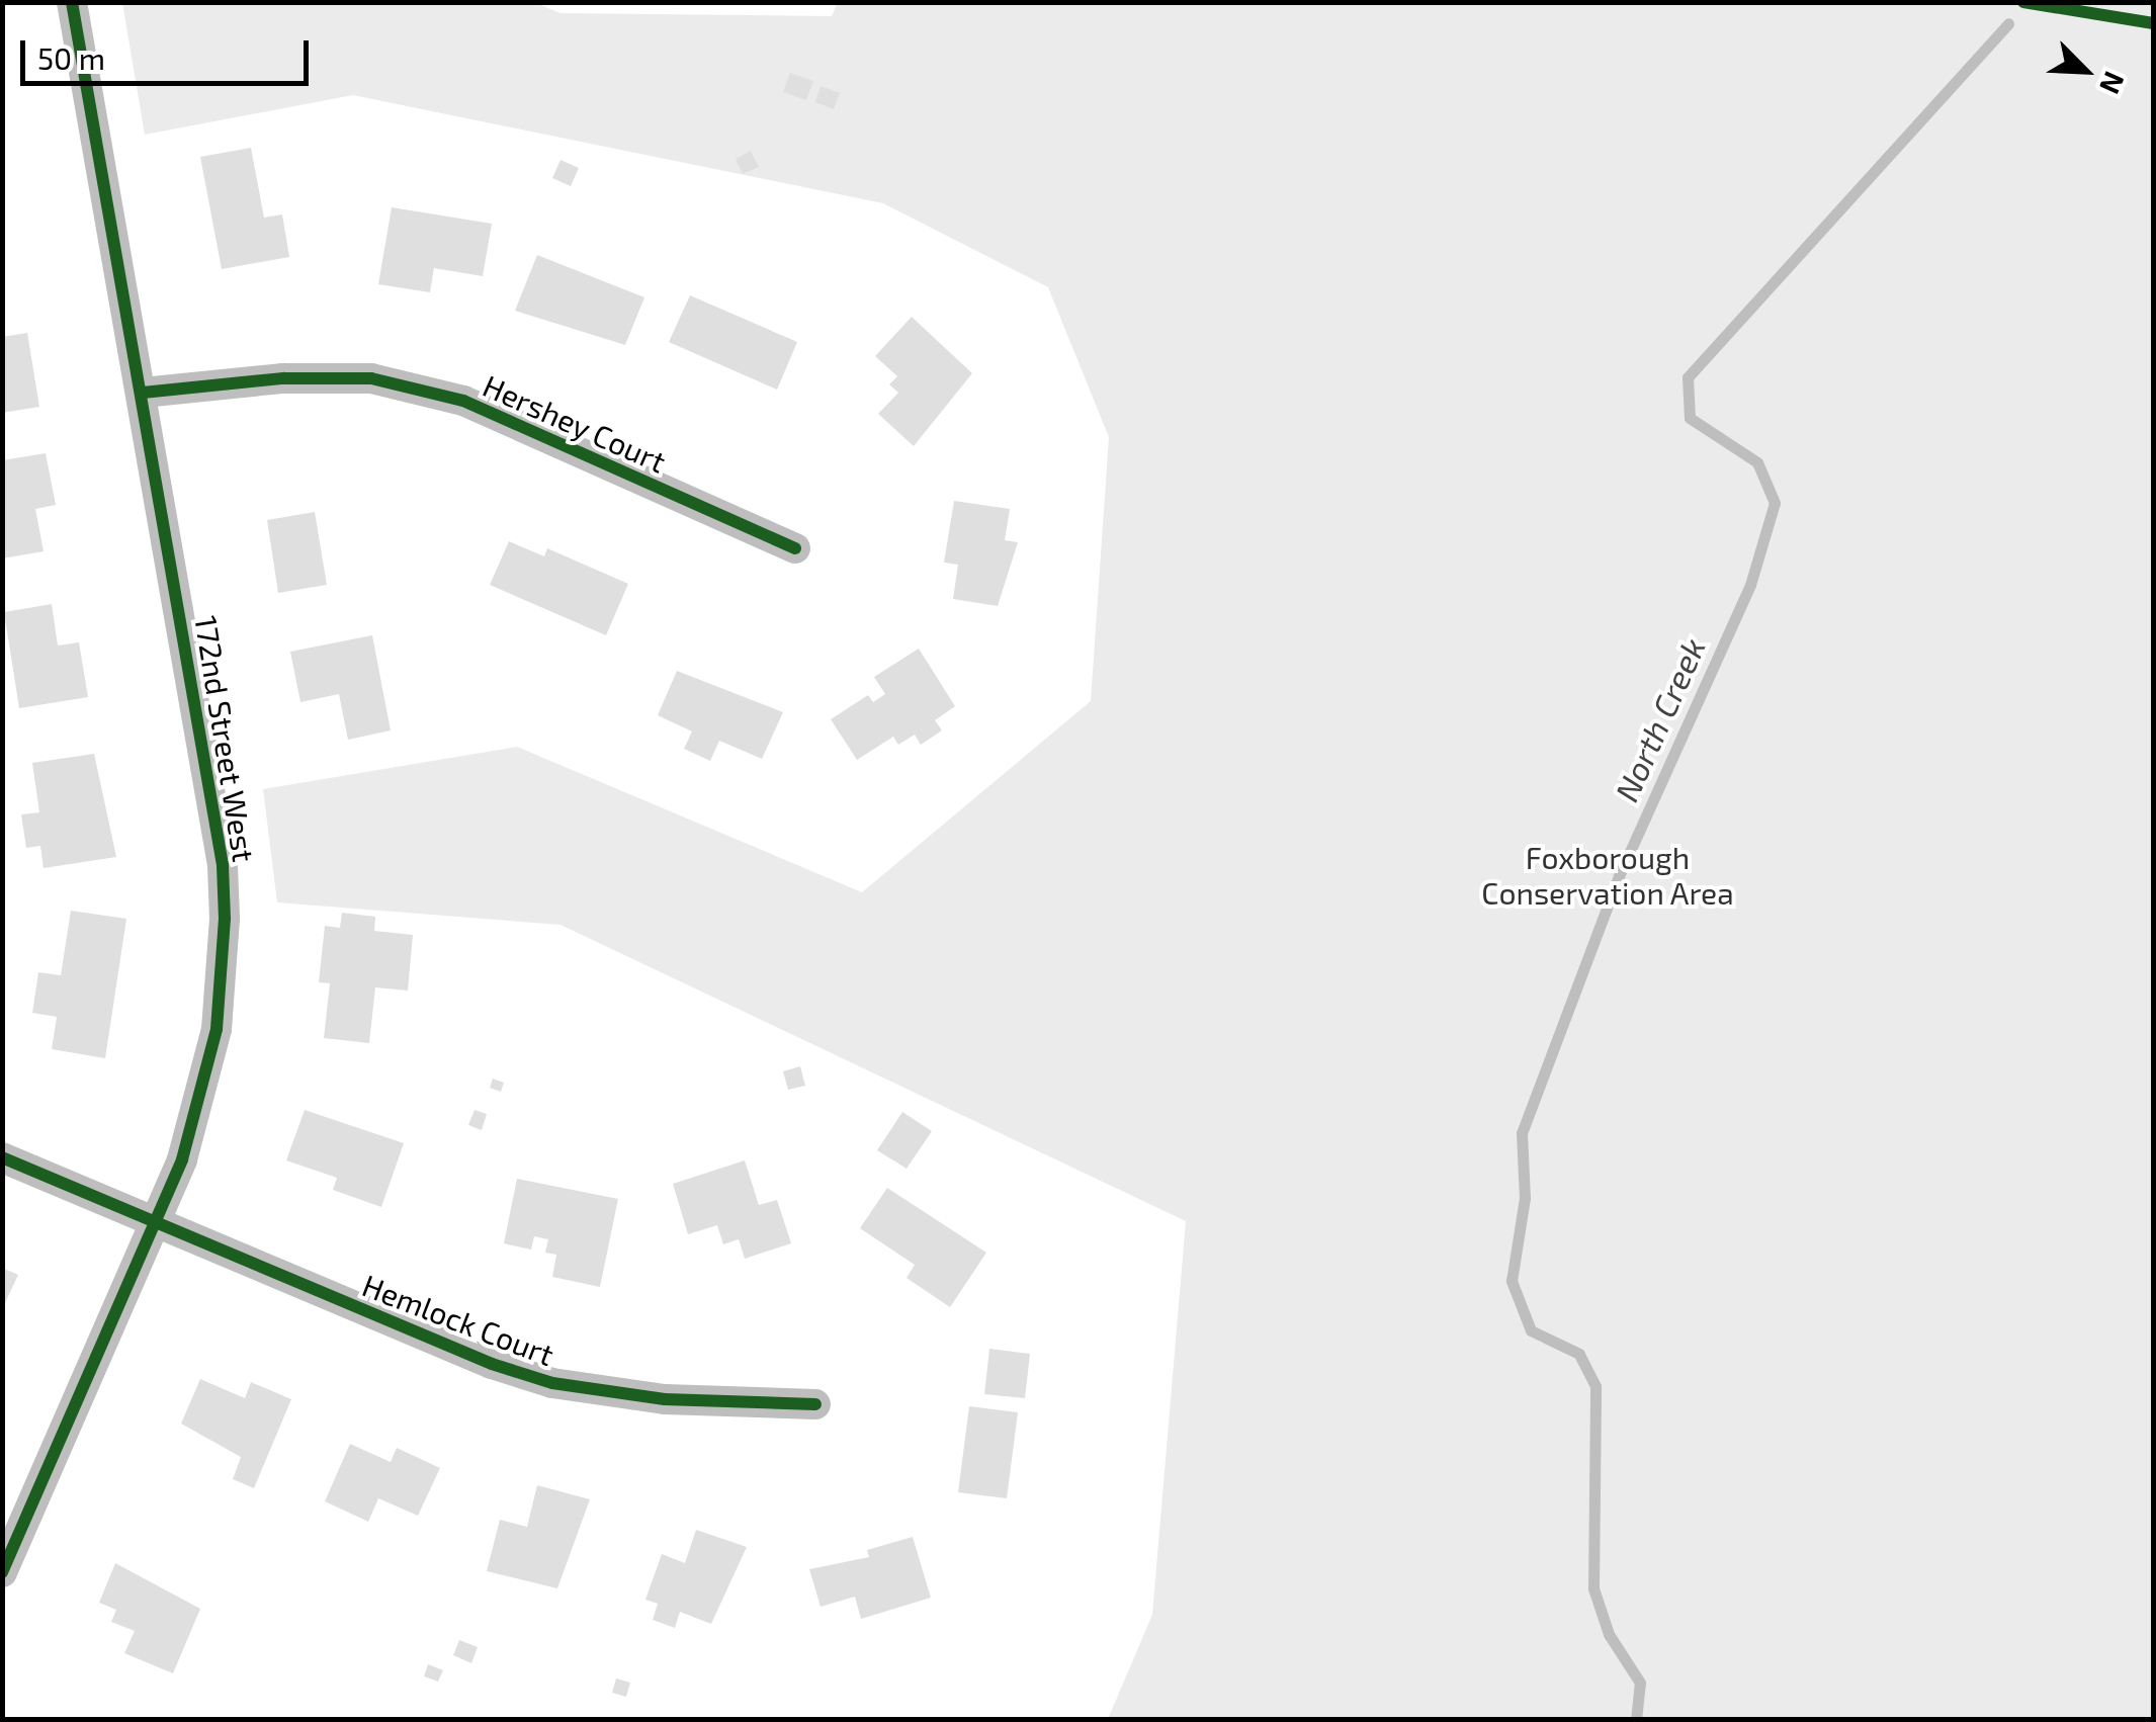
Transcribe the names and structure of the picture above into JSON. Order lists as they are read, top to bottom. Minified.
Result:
{"streets":{"street":["Hershey Court","172nd Street West","Hemlock Court"]},"crossings":[["Hershey Court","172nd Street West"],["172nd Street West","Hemlock Court"]],"water":["North Creek"],"parks":["Foxborough Conservation Area"],"scale_bar":"50 m","north":"bottom right"}
